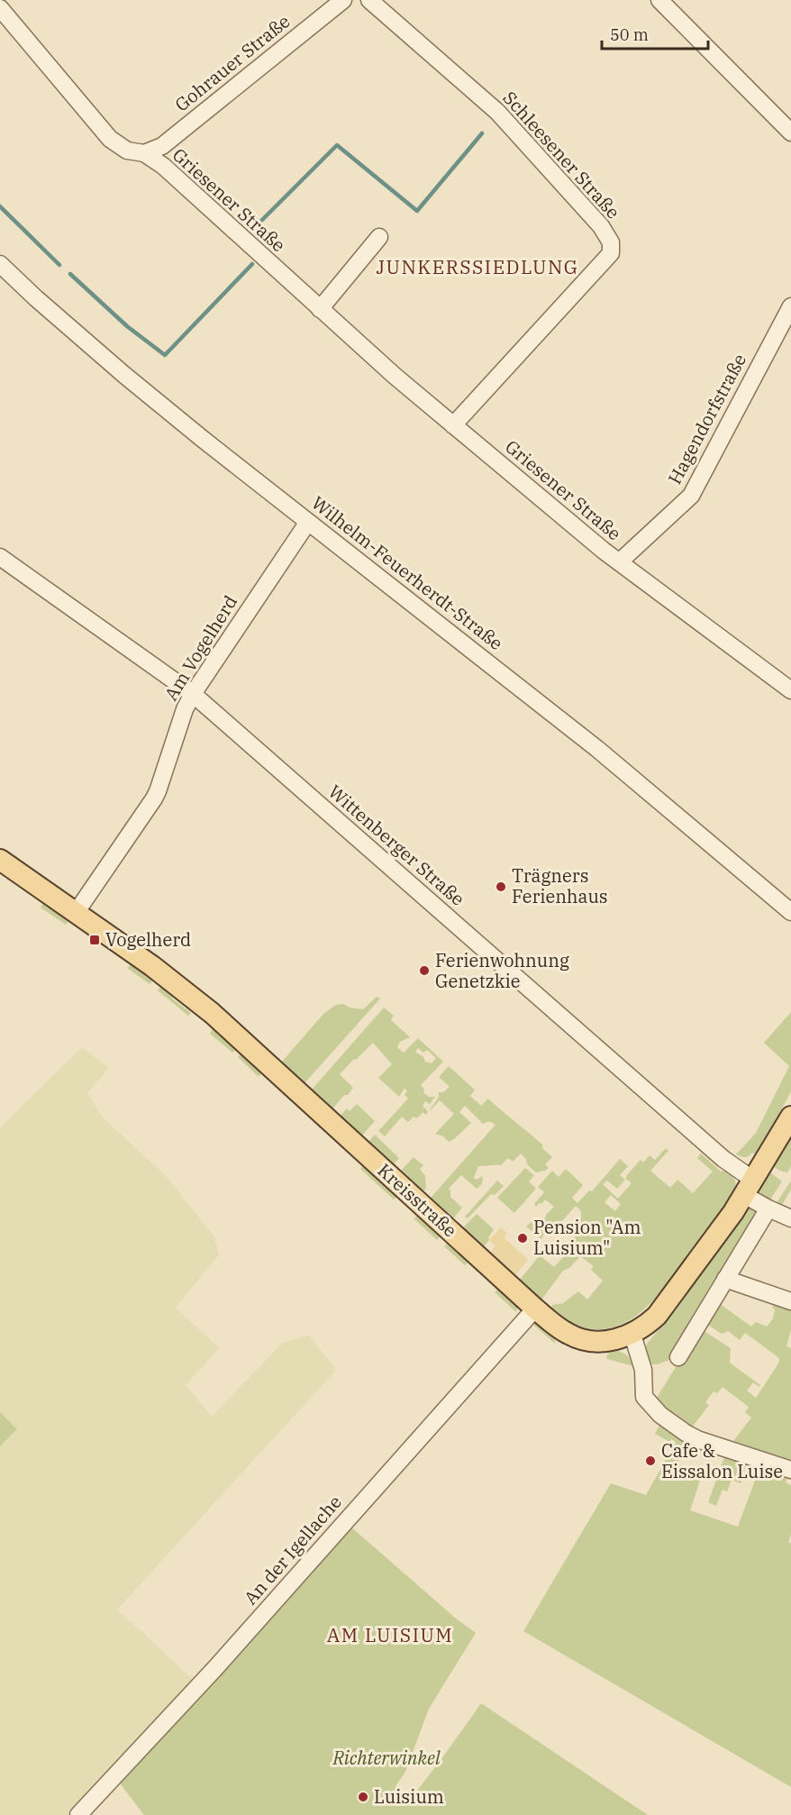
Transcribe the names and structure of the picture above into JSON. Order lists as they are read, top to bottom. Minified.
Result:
{"streets":{"main road":["Kreisstraße"],"street":["Gohrauer Straße","Schleesener Straße","Griesener Straße","Hagendorfstraße","Wilhelm-Feuerherdt-Straße","Am Vogelherd","Wittenberger Straße","An der Igellache"]},"crossings":[["Gohrauer Straße","Griesener Straße"],["Schleesener Straße","Griesener Straße"],["Griesener Straße","Hagendorfstraße"],["Wilhelm-Feuerherdt-Straße","Am Vogelherd"],["Am Vogelherd","Wittenberger Straße"],["Am Vogelherd","Kreisstraße"],["Wittenberger Straße","Kreisstraße"],["Kreisstraße","An der Igellache"]],"districts":["JUNKERSSIEDLUNG","AM LUISIUM"],"parks":["Richterwinkel"],"places":{"other":["Trägners Ferienhaus","Ferienwohnung Genetzkie","Pension \"Am Luisium\"","Cafe & Eissalon Luise","Luisium"],"transit":["Vogelherd"]},"scale_bar":"50 m"}
